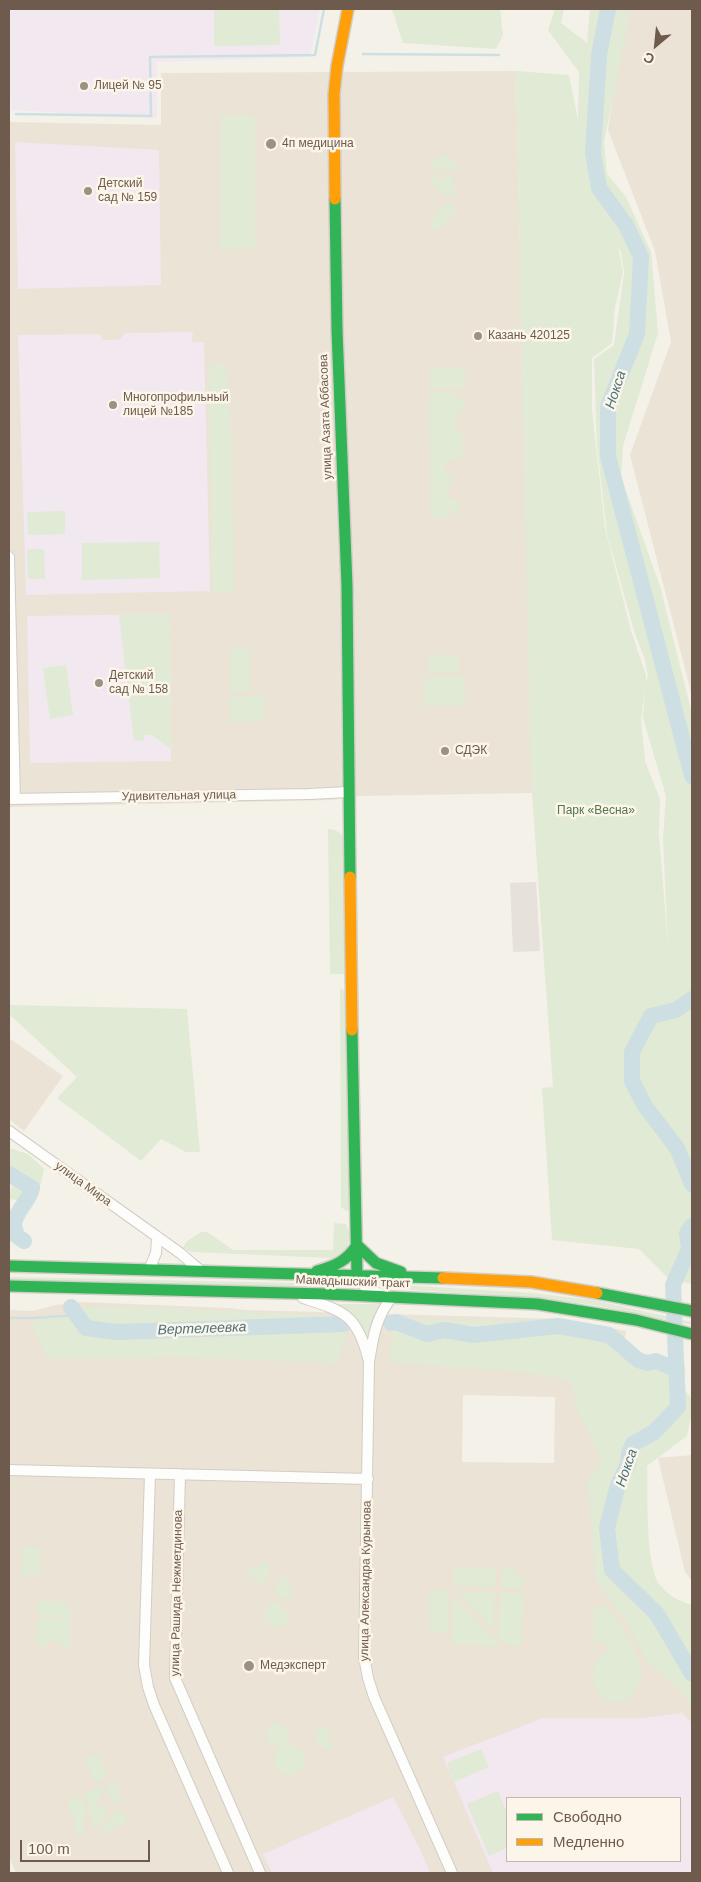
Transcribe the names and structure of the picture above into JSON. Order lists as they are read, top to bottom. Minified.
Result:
{"streets":{"street":["улица Азата Аббасова","Удивительная улица","улица Мира","Мамадышский тракт","улица Александра Курынова","улица Рашида Нежметдинова"]},"crossings":[["улица Азата Аббасова","Удивительная улица"],["улица Азата Аббасова","Мамадышский тракт"],["улица Мира","Мамадышский тракт"],["Мамадышский тракт","улица Александра Курынова"]],"water":["Нокса","Вертелеевка"],"parks":["Парк «Весна»"],"places":["Лицей № 95","4п медицина","Детский сад № 159","Казань 420125","Многопрофильный лицей №185","Детский сад № 158","СДЭК","Медэксперт"],"legend":["Свободно","Медленно"],"scale_bar":"100 m","north":"bottom left"}
